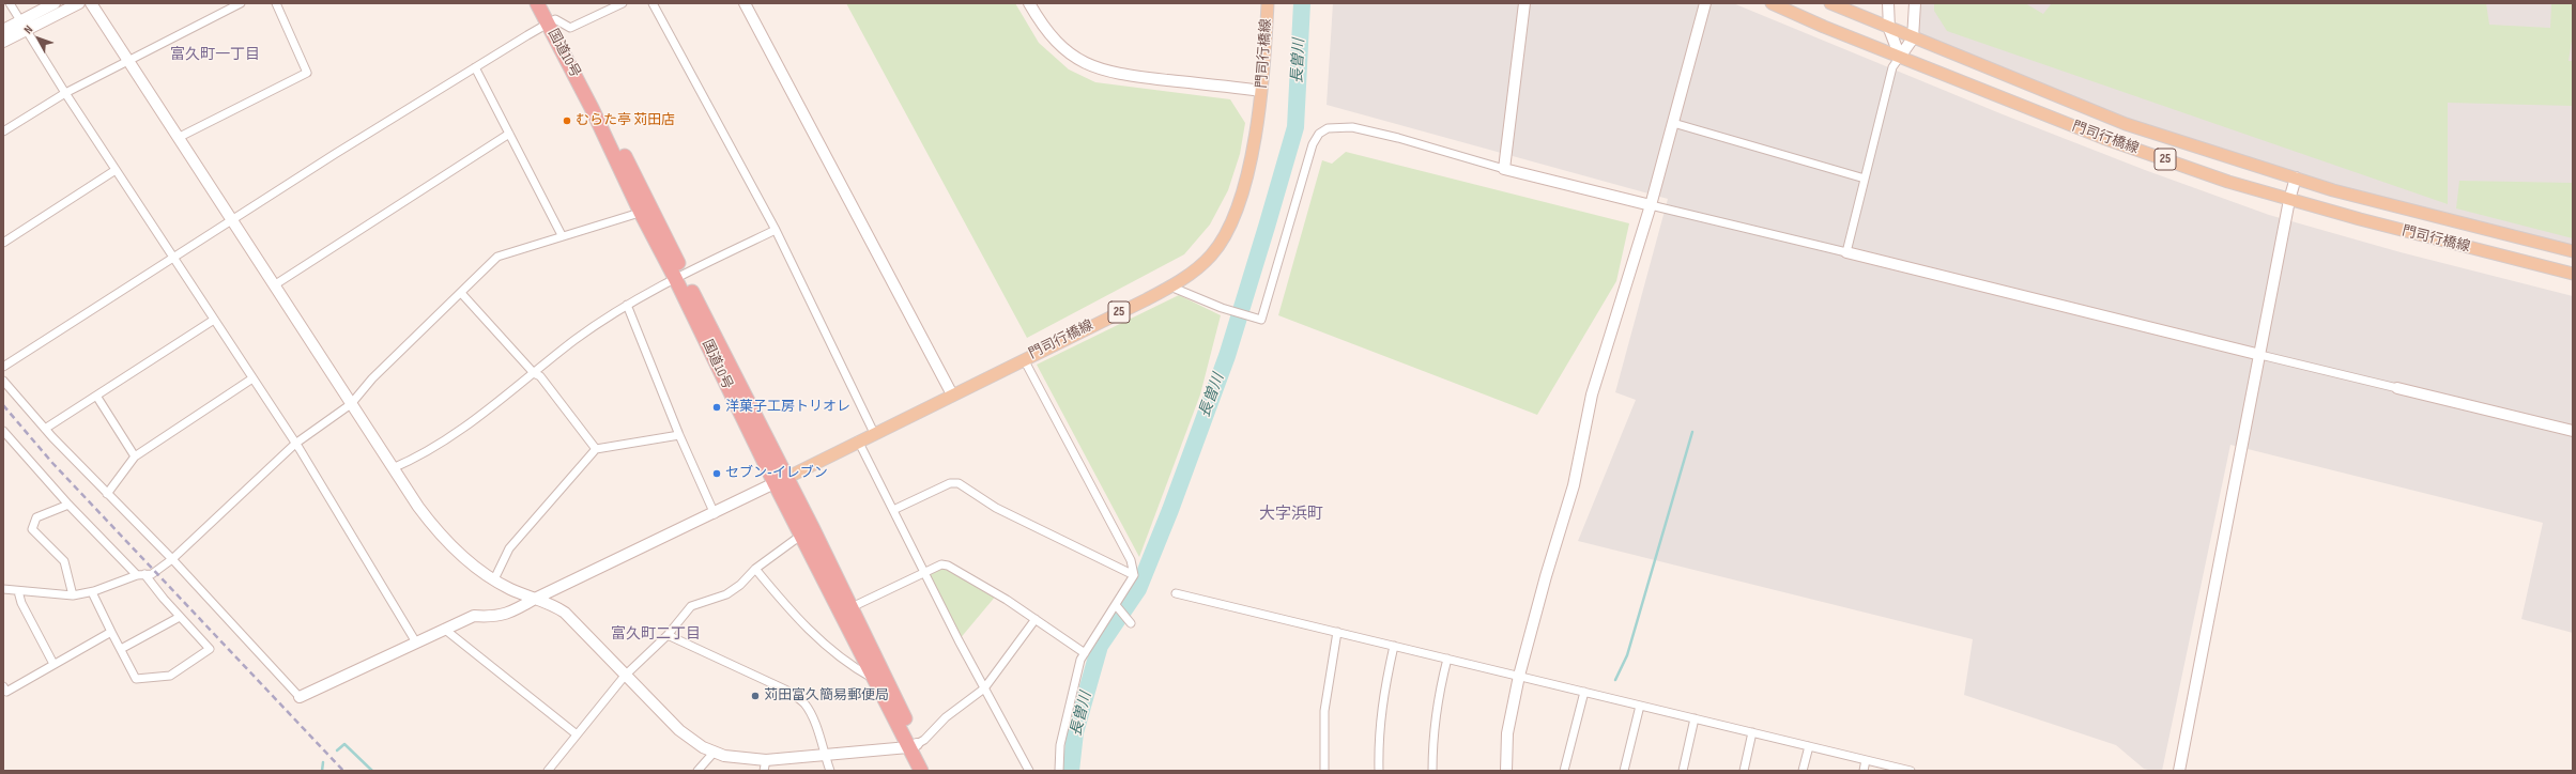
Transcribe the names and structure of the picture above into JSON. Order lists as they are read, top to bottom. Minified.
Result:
{"streets":{"highway":["国道10号"],"main road":["門司行橋線","25"]},"crossings":[["国道10号","門司行橋線"]],"districts":["富久町一丁目","大字浜町","富久町二丁目"],"water":["長曽川"],"places":["むらた亭 苅田店","洋菓子工房トリオレ","セブン-イレブン","苅田富久簡易郵便局"],"north":"top left"}
